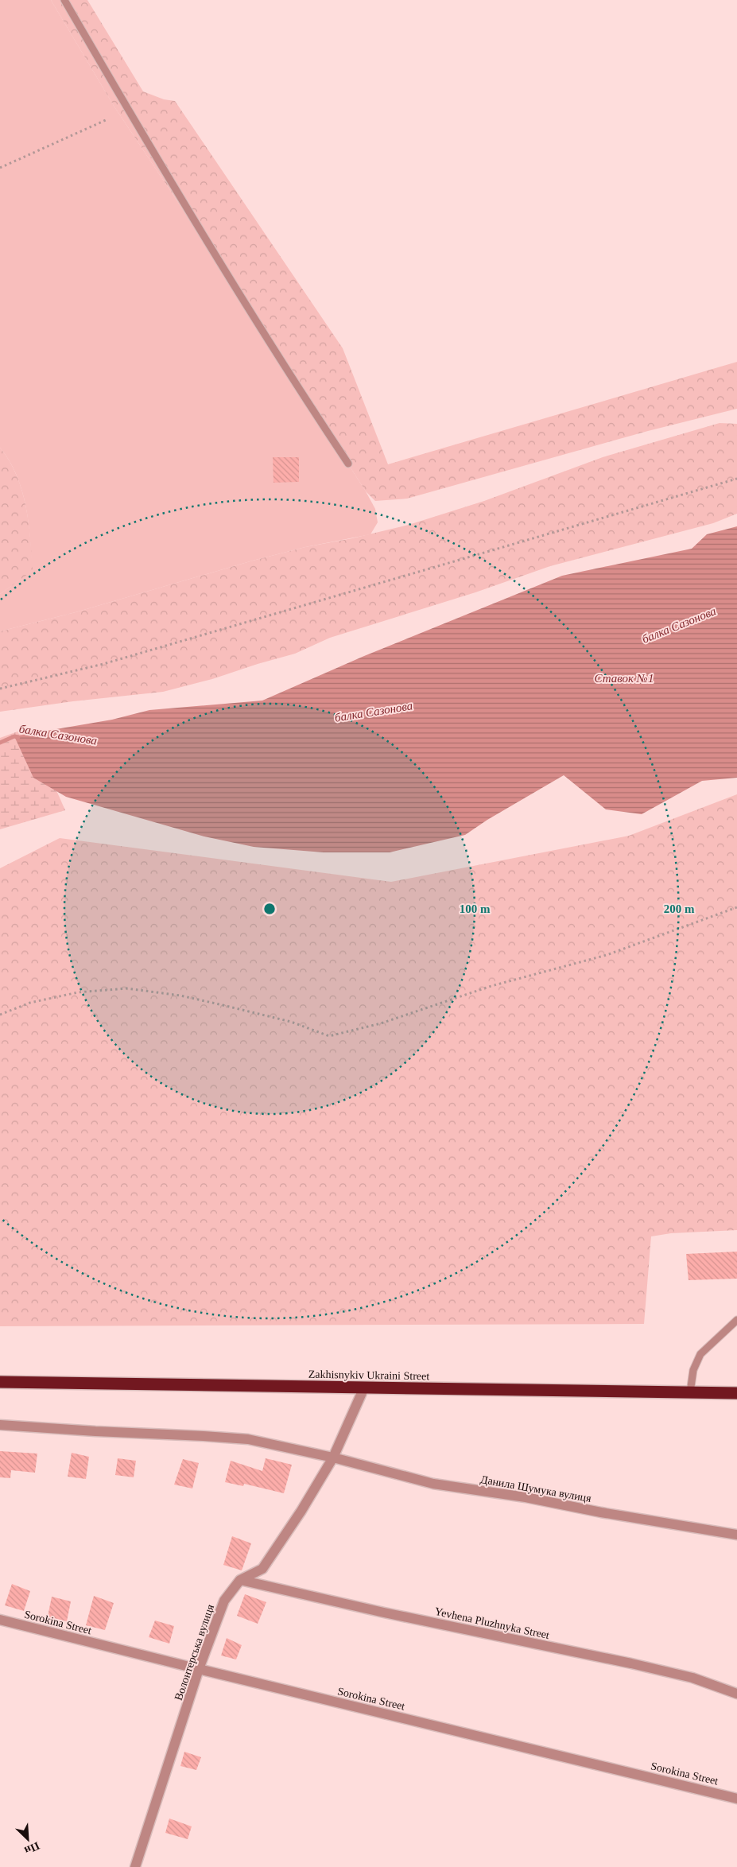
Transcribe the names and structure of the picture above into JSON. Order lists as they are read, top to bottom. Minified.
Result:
{"streets":{"highway":["Zakhisnykiv Ukraini Street"],"street":["Данила Шумука вулиця","Sorokina Street","Yevhena Pluzhnyka Street","Волонтерська вулиця"]},"crossings":[["Zakhisnykiv Ukraini Street","Волонтерська вулиця"],["Данила Шумука вулиця","Волонтерська вулиця"],["Sorokina Street","Волонтерська вулиця"],["Yevhena Pluzhnyka Street","Волонтерська вулиця"]],"water":["балка Сазонова","Ставок №1"],"north":"bottom right","rings":["100 m","200 m"]}
